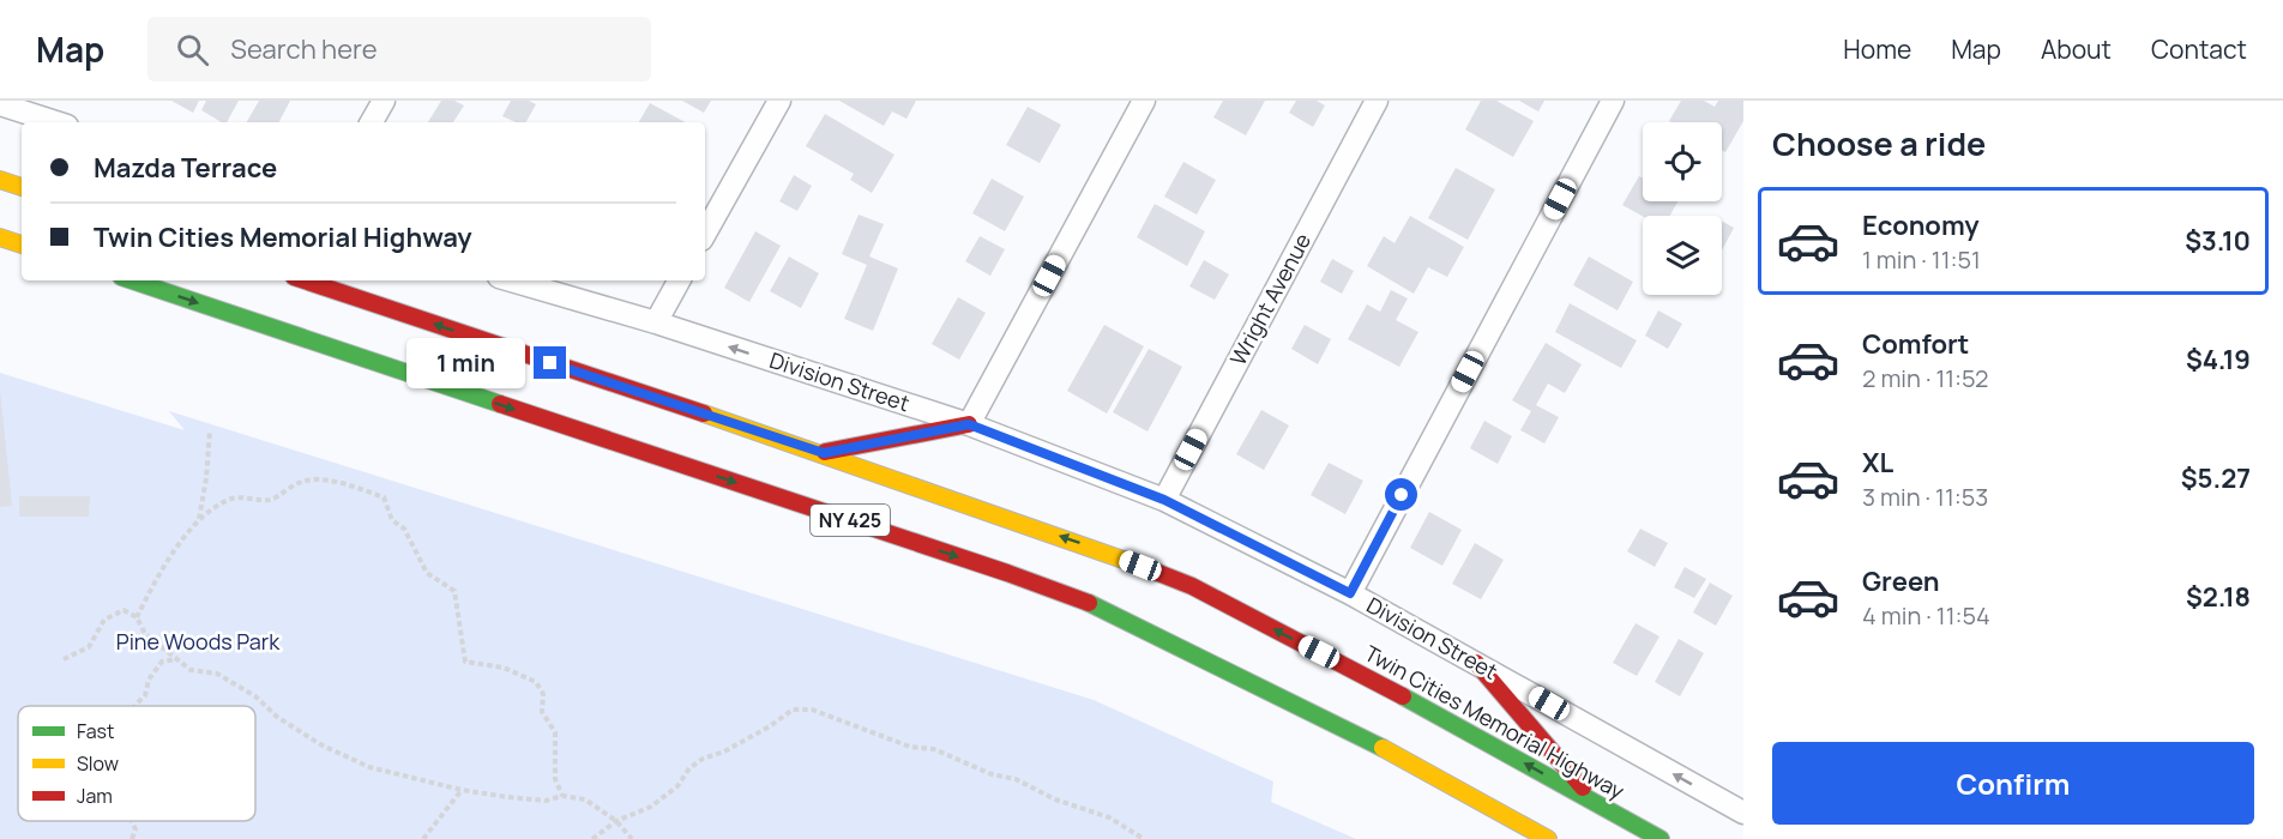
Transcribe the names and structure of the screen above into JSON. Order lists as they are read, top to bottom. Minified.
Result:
{"streets":{"main road":["NY 425","Twin Cities Memorial Highway"],"street":["Wright Avenue","Division Street"]},"crossings":[["Wright Avenue","Division Street"]],"one_way":["Division Street"],"parks":["Pine Woods Park"],"legend":["Fast","Slow","Jam"],"page":{"header":"Map","search":"Search here","nav":["Home","Map","About","Contact"],"heading":"Choose a ride","banner":["Mazda Terrace","Twin Cities Memorial Highway"],"list":[{"name":"Economy","note":"1 min · 11:51","value":"$3.10"},{"name":"Comfort","note":"2 min · 11:52","value":"$4.19"},{"name":"XL","note":"3 min · 11:53","value":"$5.27"},{"name":"Green","note":"4 min · 11:54","value":"$2.18"}],"bubble":"1 min","buttons":"Confirm"}}
